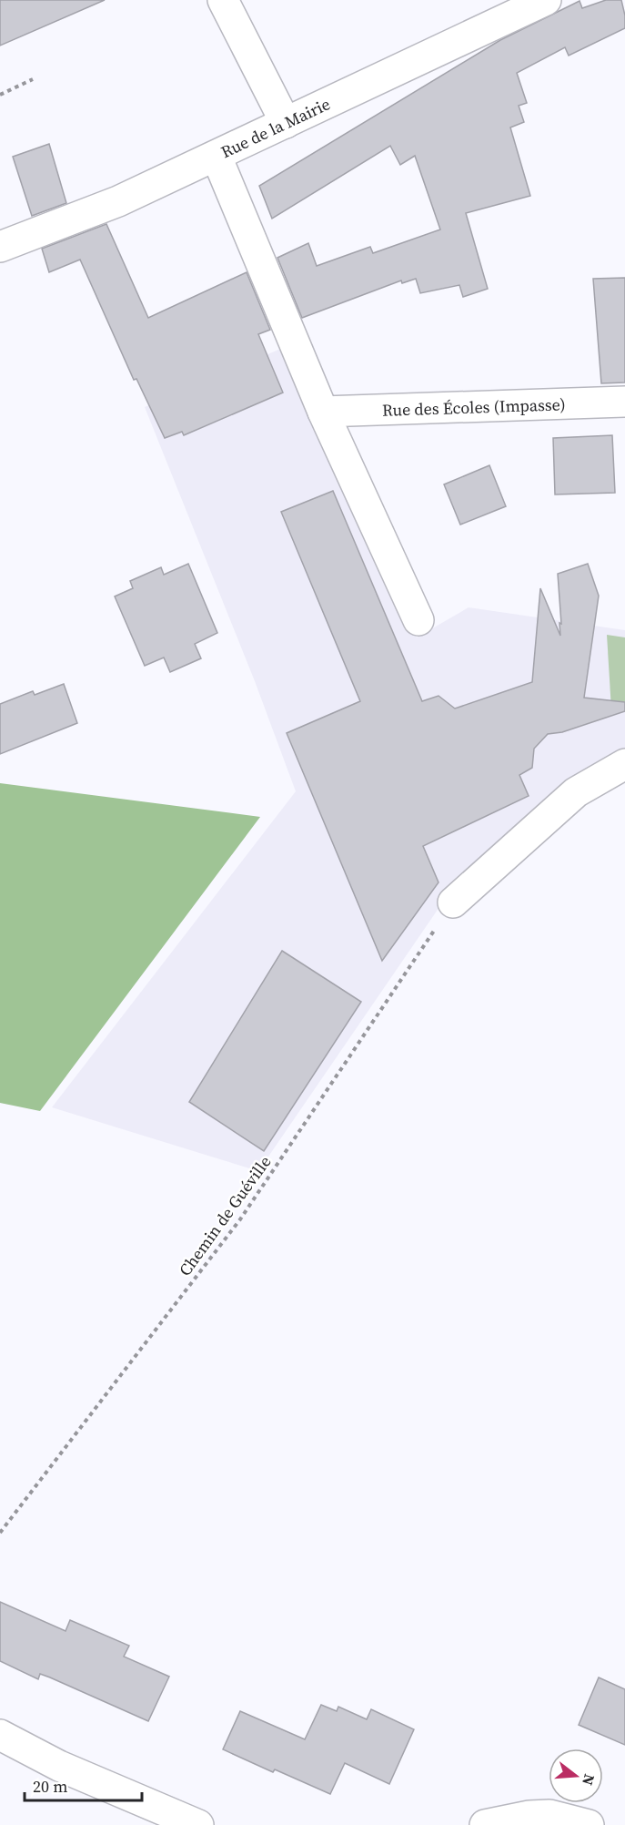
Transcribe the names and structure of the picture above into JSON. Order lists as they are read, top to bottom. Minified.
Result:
{"streets":{"street":["Rue de la Mairie","Rue des Écoles (Impasse)"],"path":["Chemin de Guéville"]},"scale_bar":"20 m","north":"right"}
